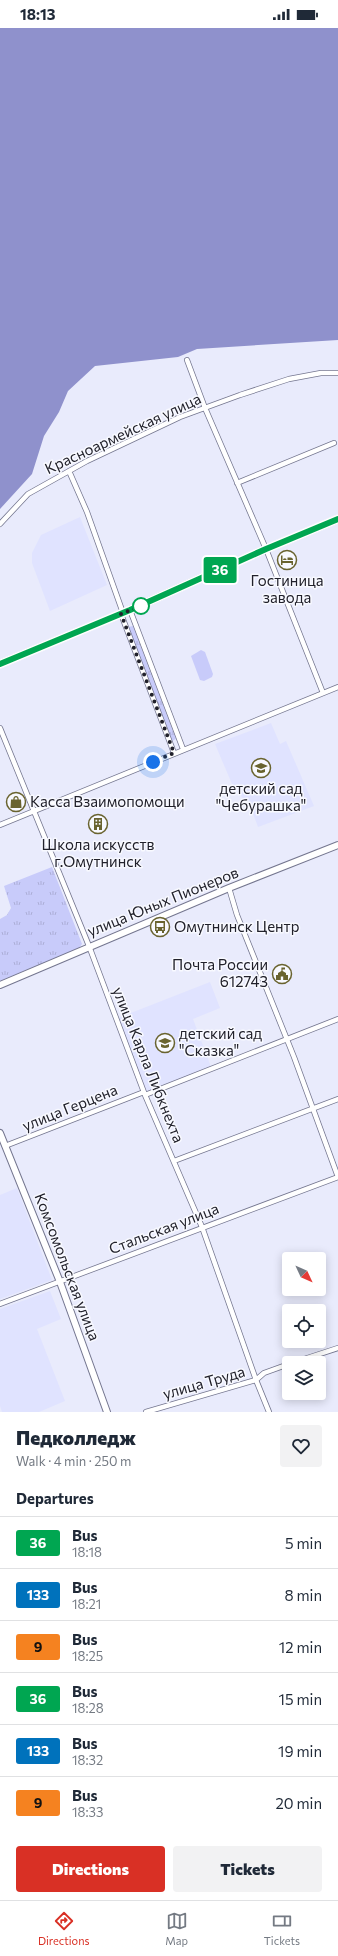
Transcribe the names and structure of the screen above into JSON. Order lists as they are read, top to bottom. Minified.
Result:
{"streets":{"main road":["улица Юных Пионеров","Комсомольская улица"],"street":["Красноармейская улица","улица Карла Либкнехта","улица Герцена","Стальская улица","улица Труда"]},"crossings":[["улица Юных Пионеров","улица Карла Либкнехта"],["улица Карла Либкнехта","улица Герцена"],["улица Карла Либкнехта","Стальская улица"],["улица Карла Либкнехта","улица Труда"],["улица Герцена","Комсомольская улица"],["Стальская улица","Комсомольская улица"]],"places":{"hotel":["Гостиница завода"],"school or university":["детский сад \"Чебурашка\"","детский сад \"Сказка\""],"shop":["Касса Взаимопомощи"],"building":["Школа искусств г.Омутнинск"],"bus stop":["Омутнинск Центр"],"public building":["Почта России 612743"]},"lines":["bus line 36"],"north":"bottom right","page":{"status":"18:13","on_map":"36","heading":[["Педколледж","Walk · 4 min · 250 m"],"Departures"],"list":[{"mark":"36","name":"Bus","note":"18:18","value":"5 min"},{"mark":"133","name":"Bus","note":"18:21","value":"8 min"},{"mark":"9","name":"Bus","note":"18:25","value":"12 min"},{"mark":"36","name":"Bus","note":"18:28","value":"15 min"},{"mark":"133","name":"Bus","note":"18:32","value":"19 min"},{"mark":"9","name":"Bus","note":"18:33","value":"20 min"}],"buttons":["Directions","Tickets"],"tabs":["Directions","Map","Tickets"]}}
